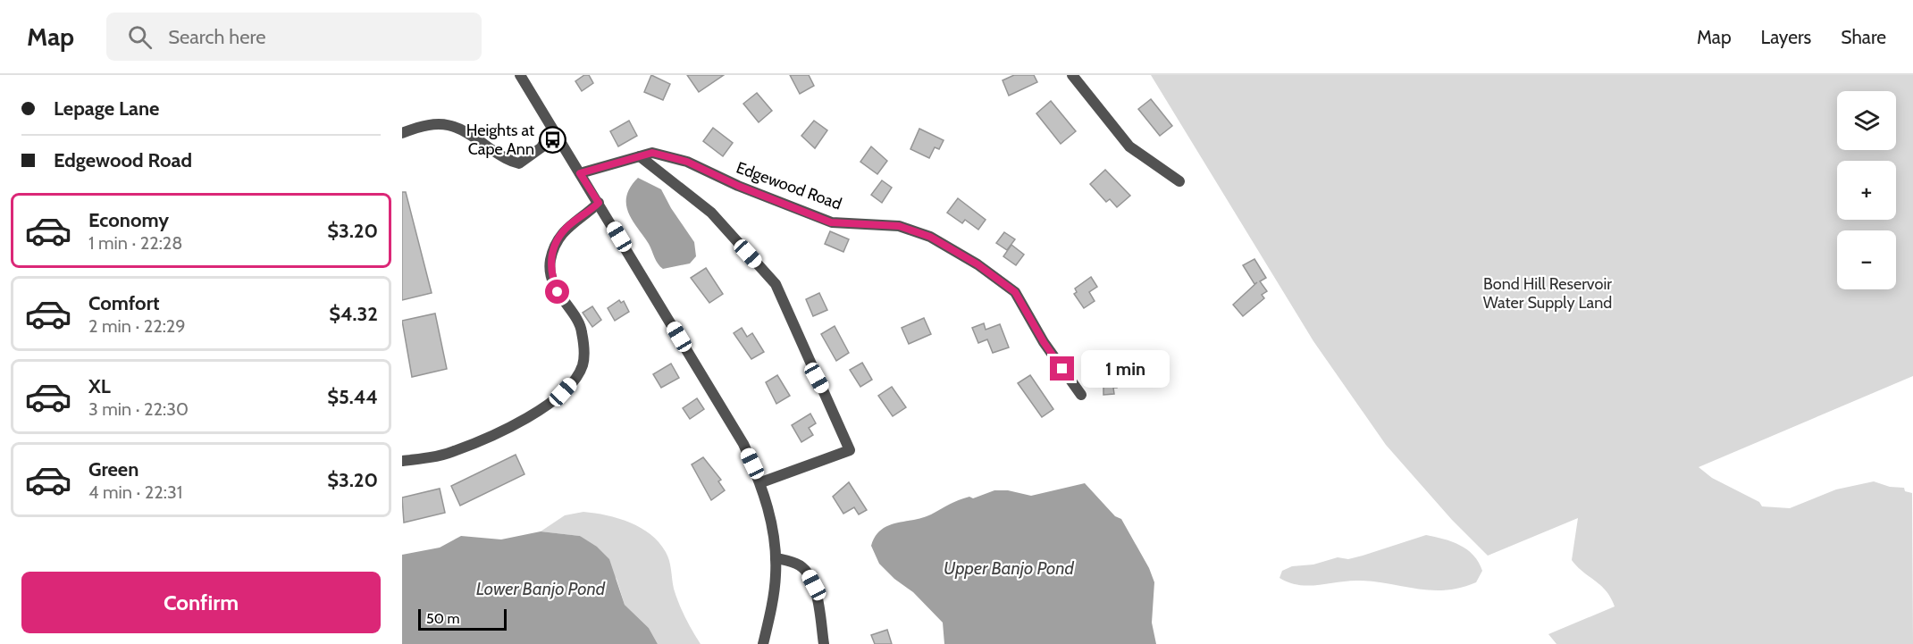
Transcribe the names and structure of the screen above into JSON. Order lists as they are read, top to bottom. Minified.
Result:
{"streets":{"street":["Edgewood Road"]},"water":["Upper Banjo Pond","Lower Banjo Pond"],"parks":["Bond Hill Reservoir Water Supply Land"],"places":{"bus stop":["Heights at Cape Ann"]},"scale_bar":"50 m","page":{"header":"Map","search":"Search here","nav":["Map","Layers","Share"],"banner":["Lepage Lane","Edgewood Road"],"map_buttons":["+","−"],"list":[{"name":"Economy","note":"1 min · 22:28","value":"$3.20"},{"name":"Comfort","note":"2 min · 22:29","value":"$4.32"},{"name":"XL","note":"3 min · 22:30","value":"$5.44"},{"name":"Green","note":"4 min · 22:31","value":"$3.20"}],"bubble":"1 min","buttons":"Confirm","scale":"50 m"}}
